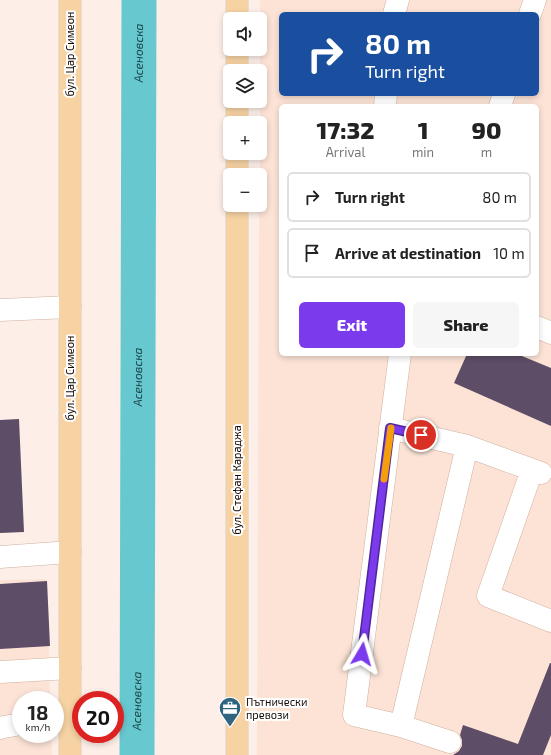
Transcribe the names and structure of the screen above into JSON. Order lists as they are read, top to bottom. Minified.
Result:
{"streets":{"main road":["бул. Цар Симеон","бул. Стефан Караджа"]},"water":["Асеновска"],"places":{"office":["Пътнически превози"]},"page":{"map_buttons":["+","−"],"turn":["80 m","Turn right"],"eta":["17:32","Arrival","1","min","90","m"],"list":[{"name":"Turn right","value":"80 m"},{"name":"Arrive at destination","value":"10 m"}],"buttons":["Exit","Share"],"speed":"18 km/h","limit":"20"}}
